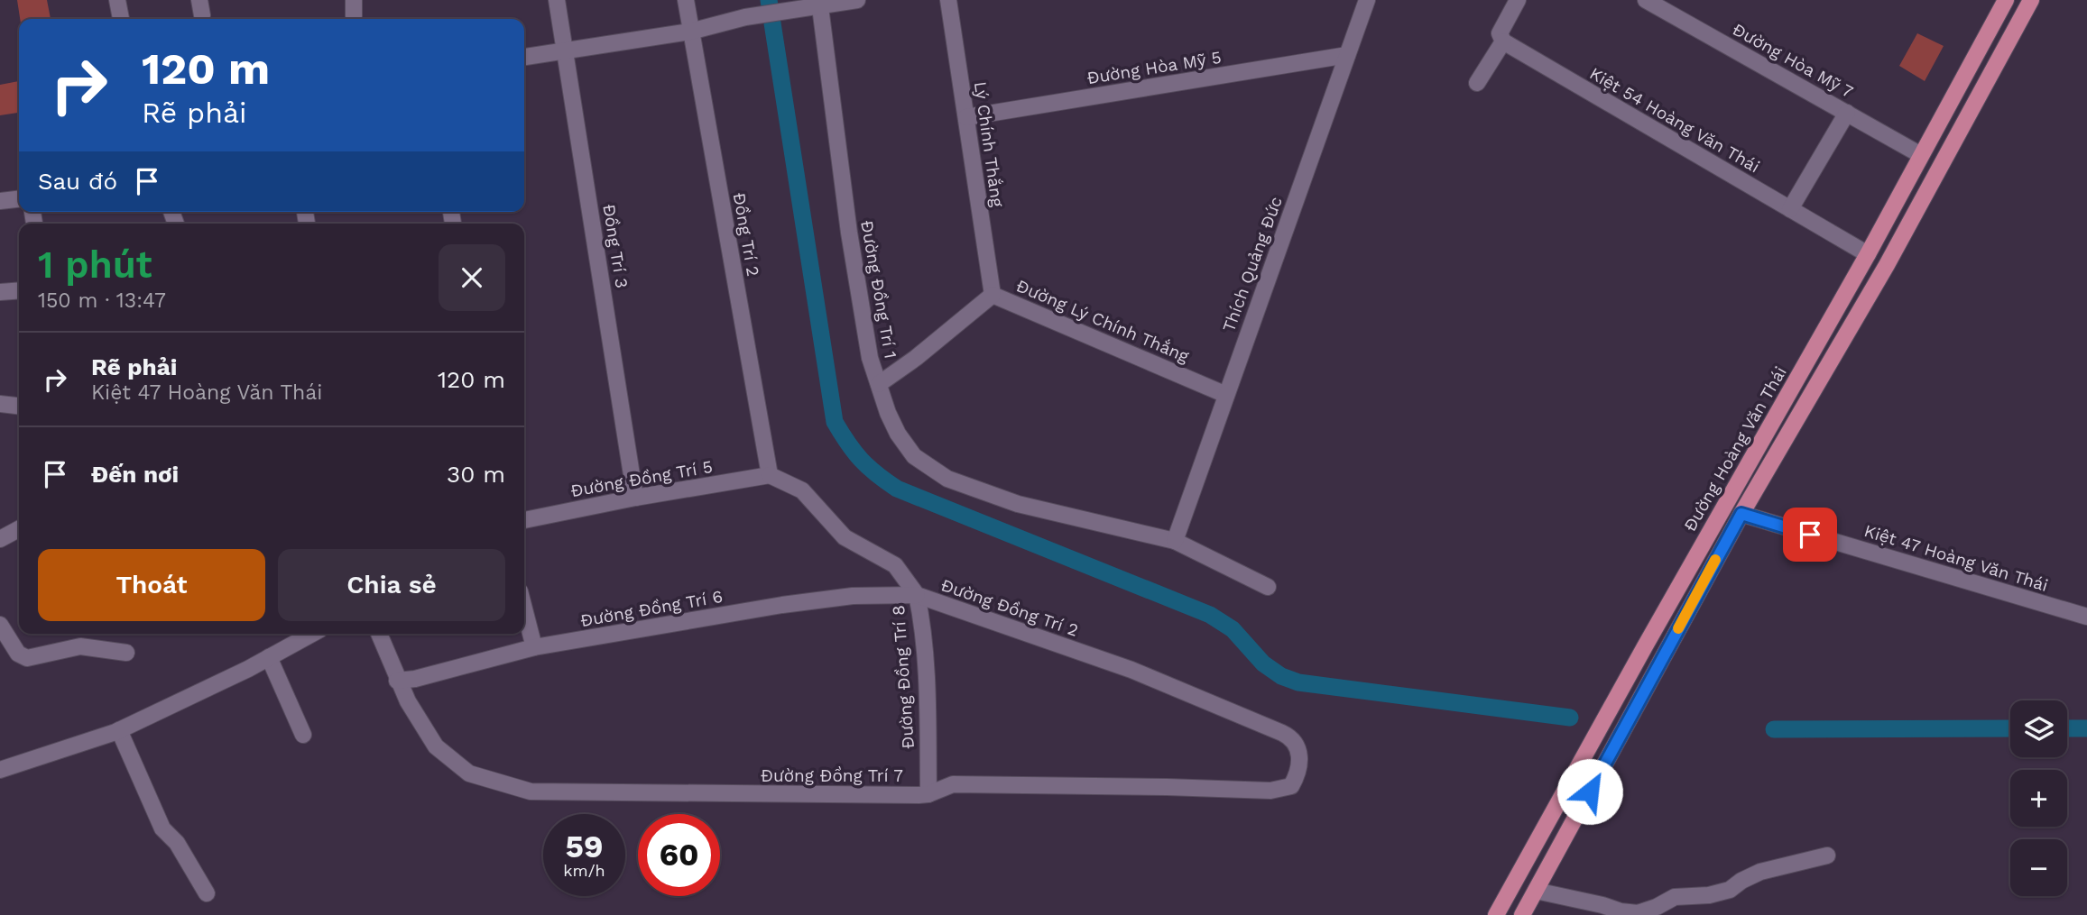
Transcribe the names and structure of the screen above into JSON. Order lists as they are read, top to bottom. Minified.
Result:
{"streets":{"main road":["Đường Hoàng Văn Thái"],"street":["Đường Hòa Mỹ 7","Đường Hòa Mỹ 5","Kiệt 54 Hoàng Văn Thái","Lý Chính Thắng","Đồng Trí 2","Đồng Trí 3","Thích Quảng Đức","Đường Đồng Trí 1","Đường Lý Chính Thắng","Đường Đồng Trí 5","Kiệt 47 Hoàng Văn Thái","Đường Đồng Trí 2","Đường Đồng Trí 6","Đường Đồng Trí 8","Đường Đồng Trí 7"]},"crossings":[["Đường Hòa Mỹ 7","Đường Hoàng Văn Thái"],["Đường Hòa Mỹ 5","Lý Chính Thắng"],["Đường Hòa Mỹ 5","Thích Quảng Đức"],["Kiệt 54 Hoàng Văn Thái","Đường Hoàng Văn Thái"],["Lý Chính Thắng","Đường Lý Chính Thắng"],["Đồng Trí 2","Đường Đồng Trí 5"],["Đồng Trí 2","Đường Đồng Trí 2"],["Đồng Trí 3","Đường Đồng Trí 5"],["Thích Quảng Đức","Đường Đồng Trí 1"],["Thích Quảng Đức","Đường Lý Chính Thắng"],["Đường Đồng Trí 1","Đường Lý Chính Thắng"],["Đường Đồng Trí 5","Đường Đồng Trí 2"],["Đường Đồng Trí 2","Đường Đồng Trí 6"],["Đường Đồng Trí 2","Đường Đồng Trí 8"],["Đường Đồng Trí 2","Đường Đồng Trí 7"],["Đường Đồng Trí 6","Đường Đồng Trí 8"],["Đường Đồng Trí 6","Đường Đồng Trí 7"],["Đường Đồng Trí 8","Đường Đồng Trí 7"]],"page":{"turn":["120 m","Rẽ phải"],"then":"Sau đó","heading":["1 phút","150 m · 13:47"],"list":[{"name":"Rẽ phải","note":"Kiệt 47 Hoàng Văn Thái","value":"120 m"},{"name":"Đến nơi","value":"30 m"}],"buttons":["Thoát","Chia sẻ"],"map_buttons":["+","−"],"speed":"59 km/h","limit":"60"}}
